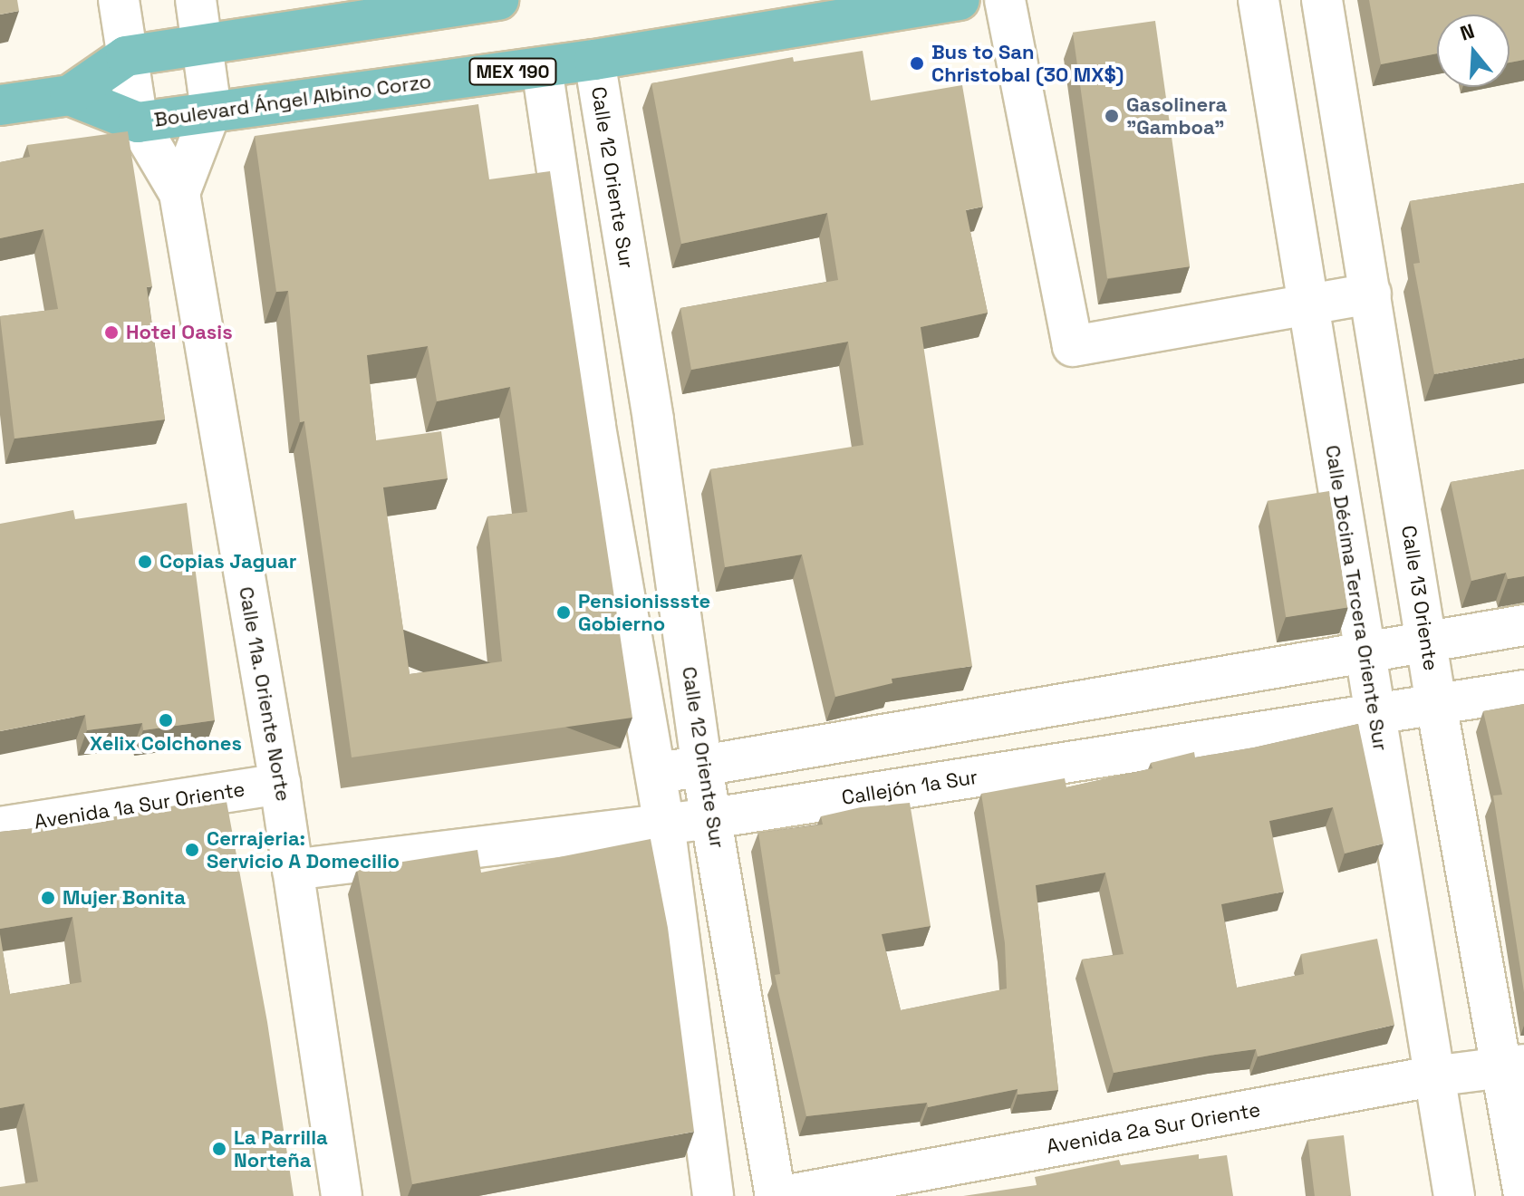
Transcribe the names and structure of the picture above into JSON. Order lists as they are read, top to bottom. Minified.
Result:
{"streets":{"main road":["MEX 190","Boulevard Ángel Albino Corzo"],"street":["Calle 12 Oriente Sur","Calle Décima Tercera Oriente Sur","Calle 13 Oriente","Calle 11a. Oriente Norte","Callejón 1a Sur","Avenida 1a Sur Oriente","Avenida 2a Sur Oriente"]},"crossings":[["Boulevard Ángel Albino Corzo","Calle 12 Oriente Sur"],["Calle 12 Oriente Sur","Callejón 1a Sur"],["Calle Décima Tercera Oriente Sur","Callejón 1a Sur"],["Calle Décima Tercera Oriente Sur","Avenida 2a Sur Oriente"],["Calle 13 Oriente","Callejón 1a Sur"],["Calle 13 Oriente","Avenida 2a Sur Oriente"],["Calle 11a. Oriente Norte","Callejón 1a Sur"],["Calle 11a. Oriente Norte","Avenida 1a Sur Oriente"]],"places":["Bus to San Christobal (30 MX$)","Gasolinera \"Gamboa\"","Hotel Oasis","Copias Jaguar","Pensionissste Gobierno","Xelix Colchones","Cerrajeria: Servicio A Domecilio","Mujer Bonita","La Parrilla Norteña"],"north":"top"}
